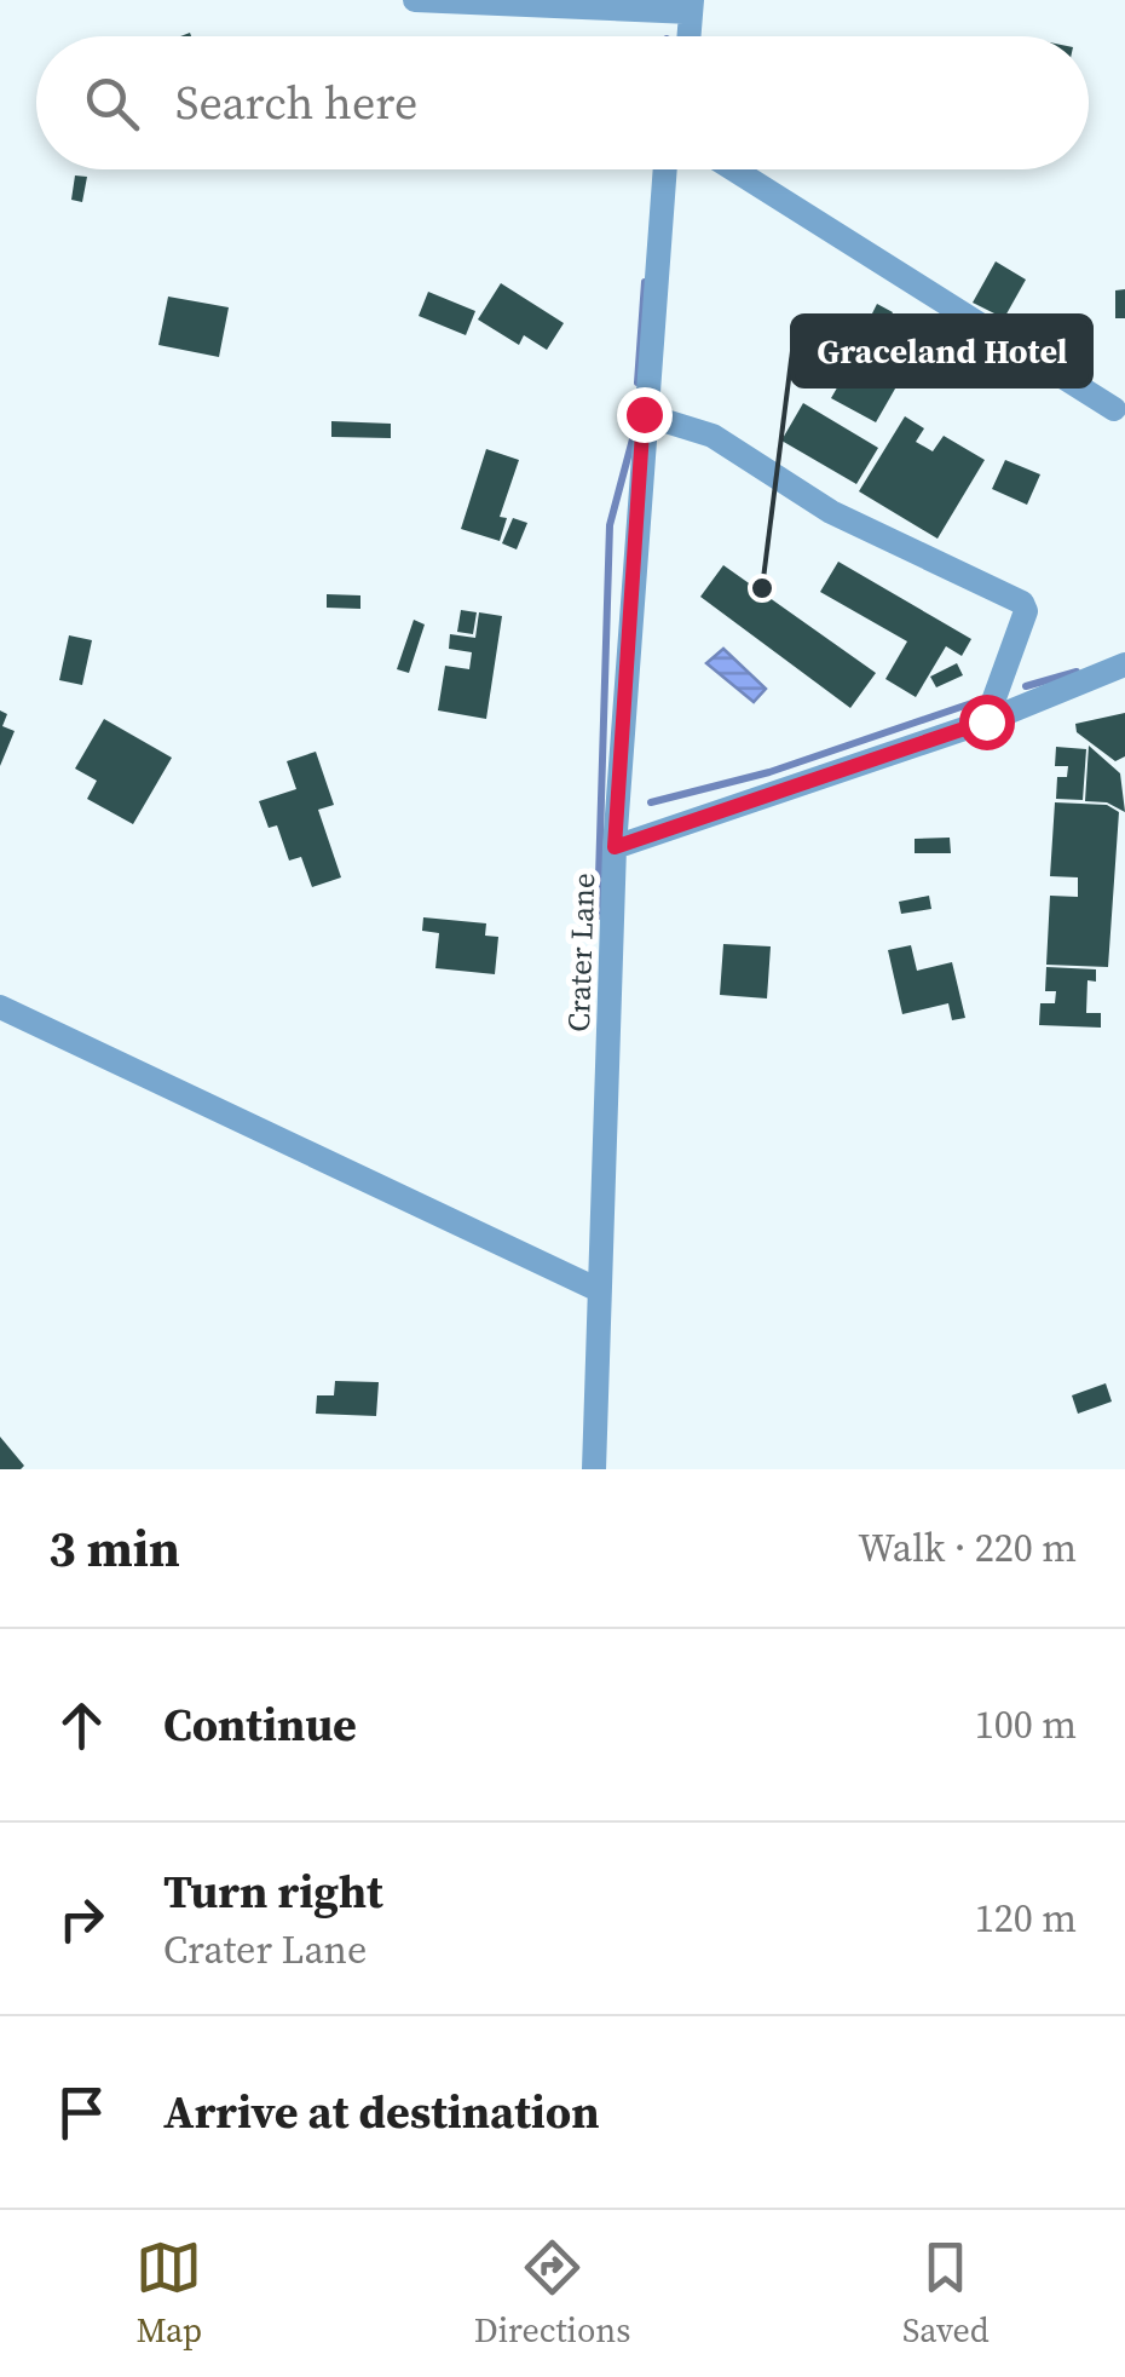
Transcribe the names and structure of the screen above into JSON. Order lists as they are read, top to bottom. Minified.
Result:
{"streets":{"street":["Crater Lane"]},"places":["Graceland Hotel"],"page":{"search":"Search here","heading":["3 min","Walk · 220 m"],"list":[["Continue","100 m"],["Turn right","Crater Lane","120 m"],"Arrive at destination"],"nav":["Map","Directions","Saved"]}}
